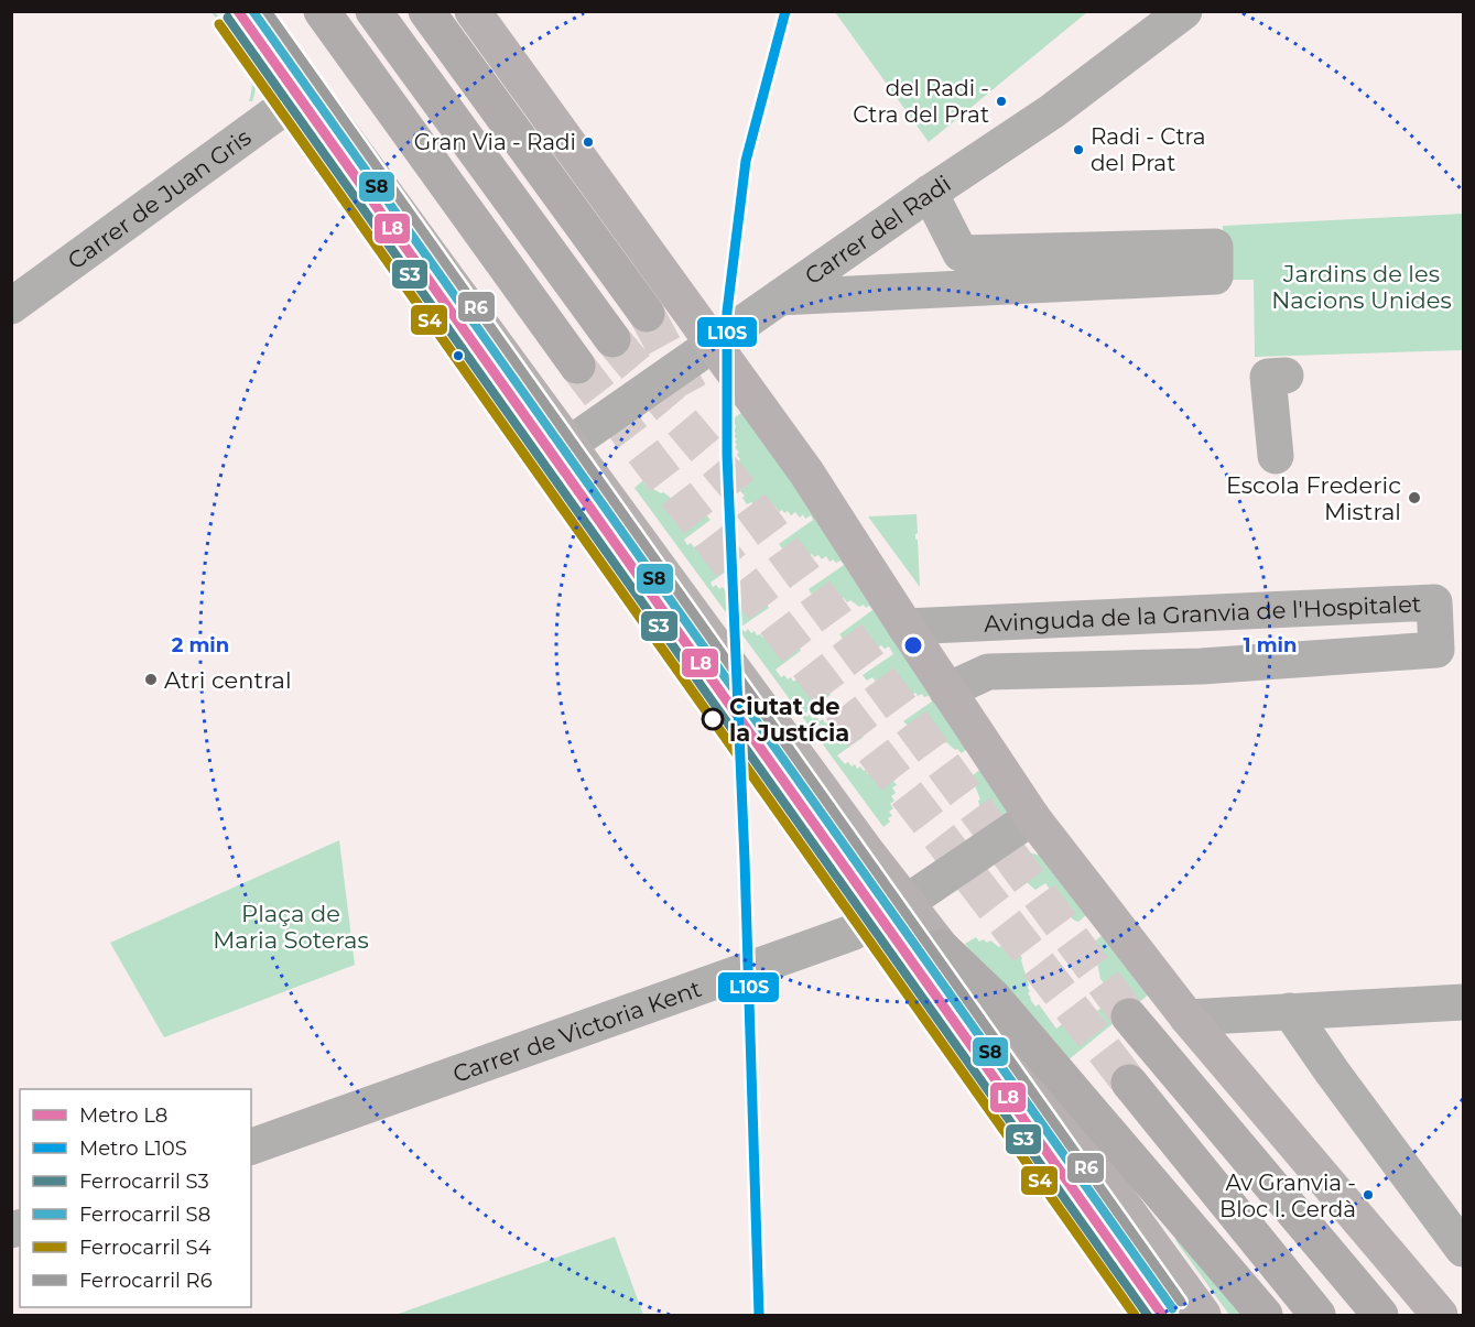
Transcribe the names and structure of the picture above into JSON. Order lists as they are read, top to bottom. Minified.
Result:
{"streets":{"street":["Carrer de Juan Gris","Carrer del Radi","Avinguda de la Granvia de l'Hospitalet","Carrer de Victoria Kent"]},"parks":["Jardins de les Nacions Unides","Plaça de Maria Soteras"],"places":["del Radi - Ctra del Prat","Gran Via - Radi","Radi - Ctra del Prat","Escola Frederic Mistral","Atri central","Ciutat de la Justícia","Av Granvia - Bloc I. Cerdà"],"lines":["metro line L8","metro line L10S","rail line S8","rail line R6","rail line S3","rail line S4"],"legend":["Metro L8","Metro L10S","Ferrocarril S3","Ferrocarril S8","Ferrocarril S4","Ferrocarril R6"],"rings":["1 min","2 min"]}
